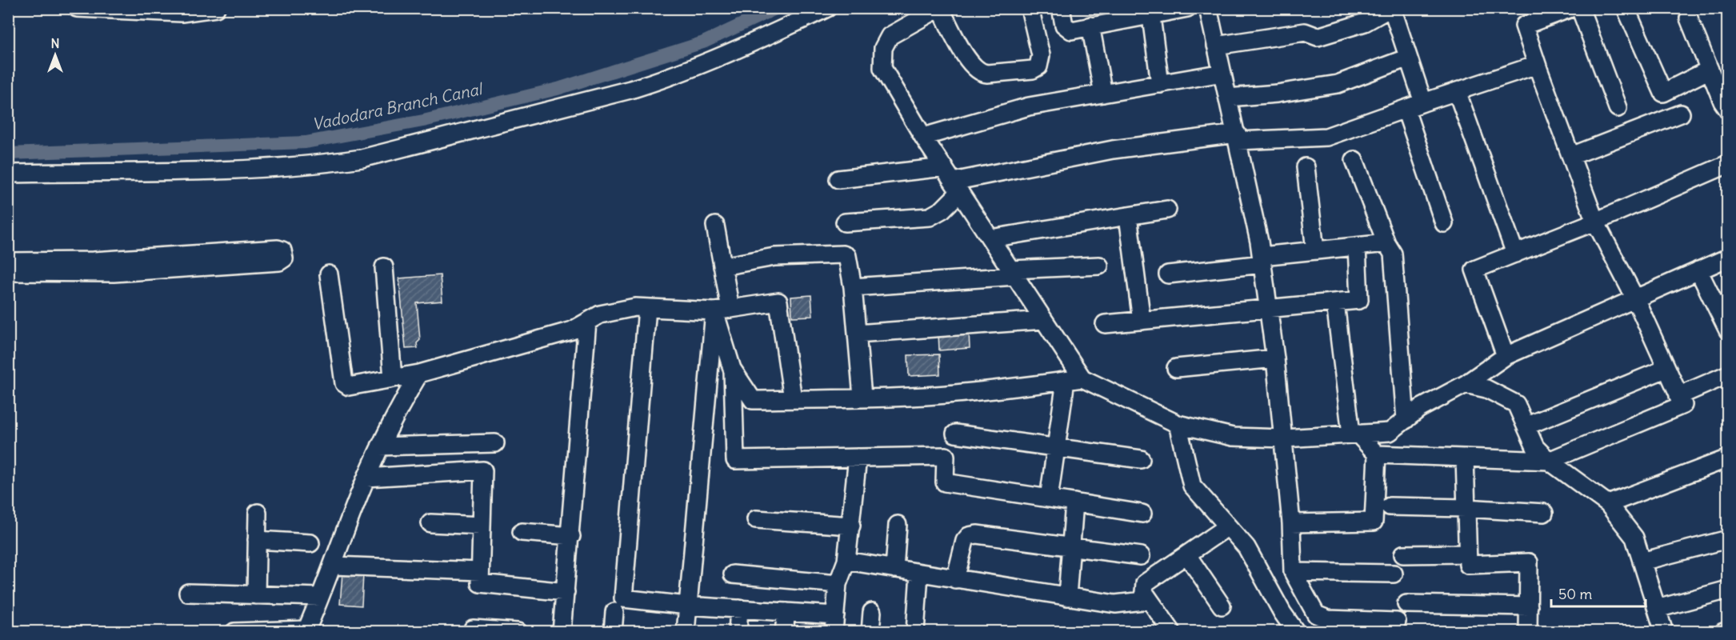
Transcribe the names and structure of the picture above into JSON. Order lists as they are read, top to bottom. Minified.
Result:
{"water":["Vadodara Branch Canal"],"scale_bar":"50 m","north":"top"}
